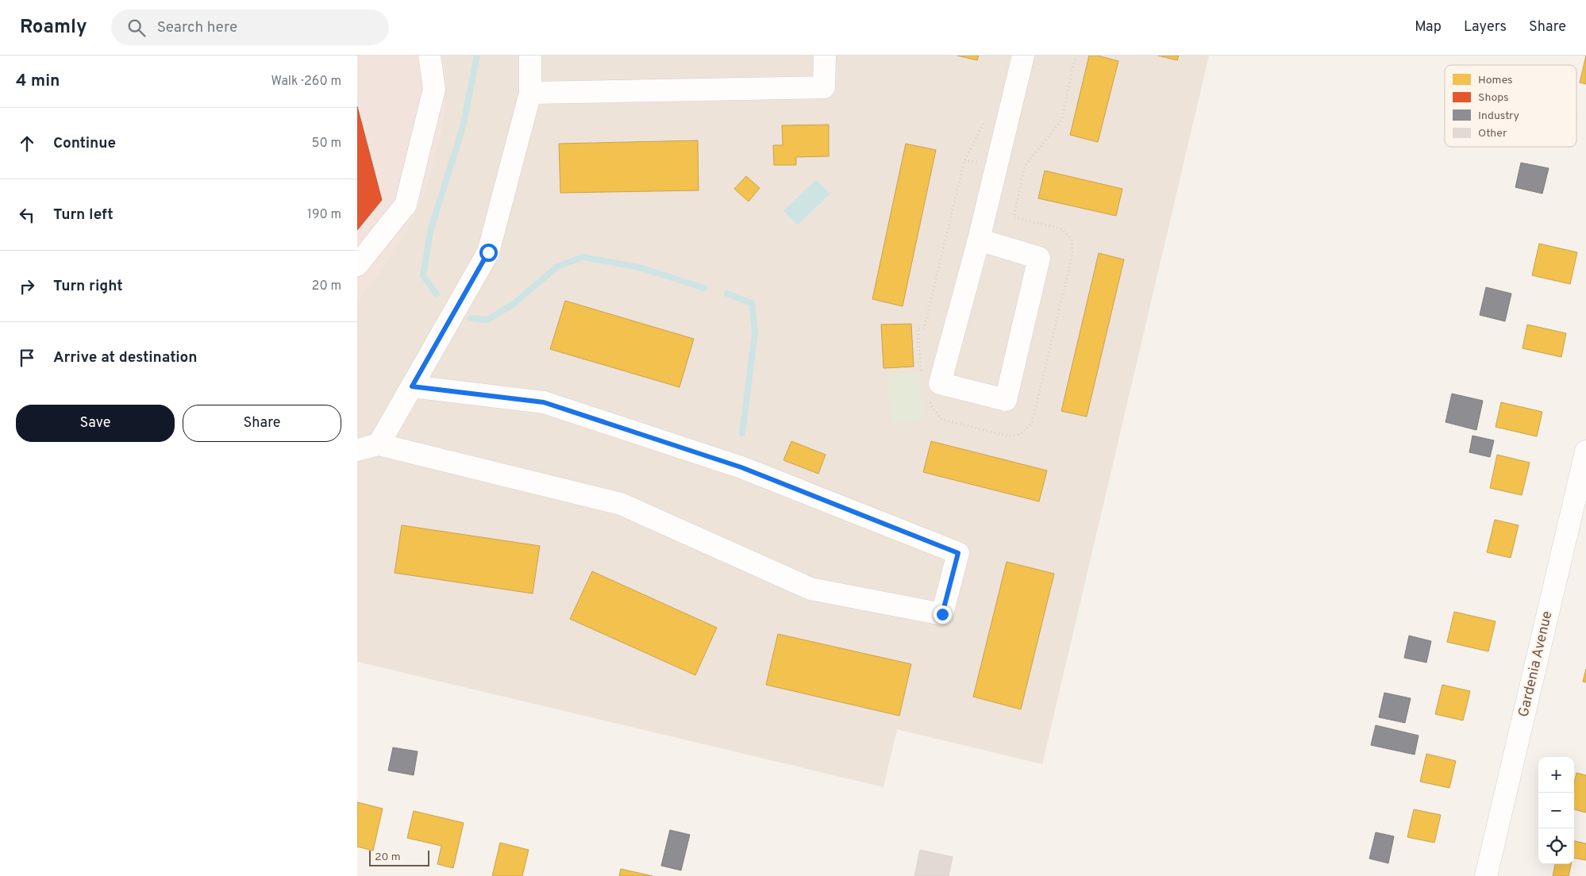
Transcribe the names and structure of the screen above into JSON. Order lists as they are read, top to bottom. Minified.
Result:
{"streets":{"street":["Gardenia Avenue"]},"legend":["Homes","Shops","Industry","Other"],"scale_bar":"20 m","page":{"header":"Roamly","search":"Search here","nav":["Map","Layers","Share"],"heading":["4 min","Walk · 260 m"],"list":[["Continue","50 m"],["Turn left","190 m"],["Turn right","20 m"],"Arrive at destination"],"buttons":["Save","Share"],"map_buttons":["+","−"],"scale":"20 m"}}
